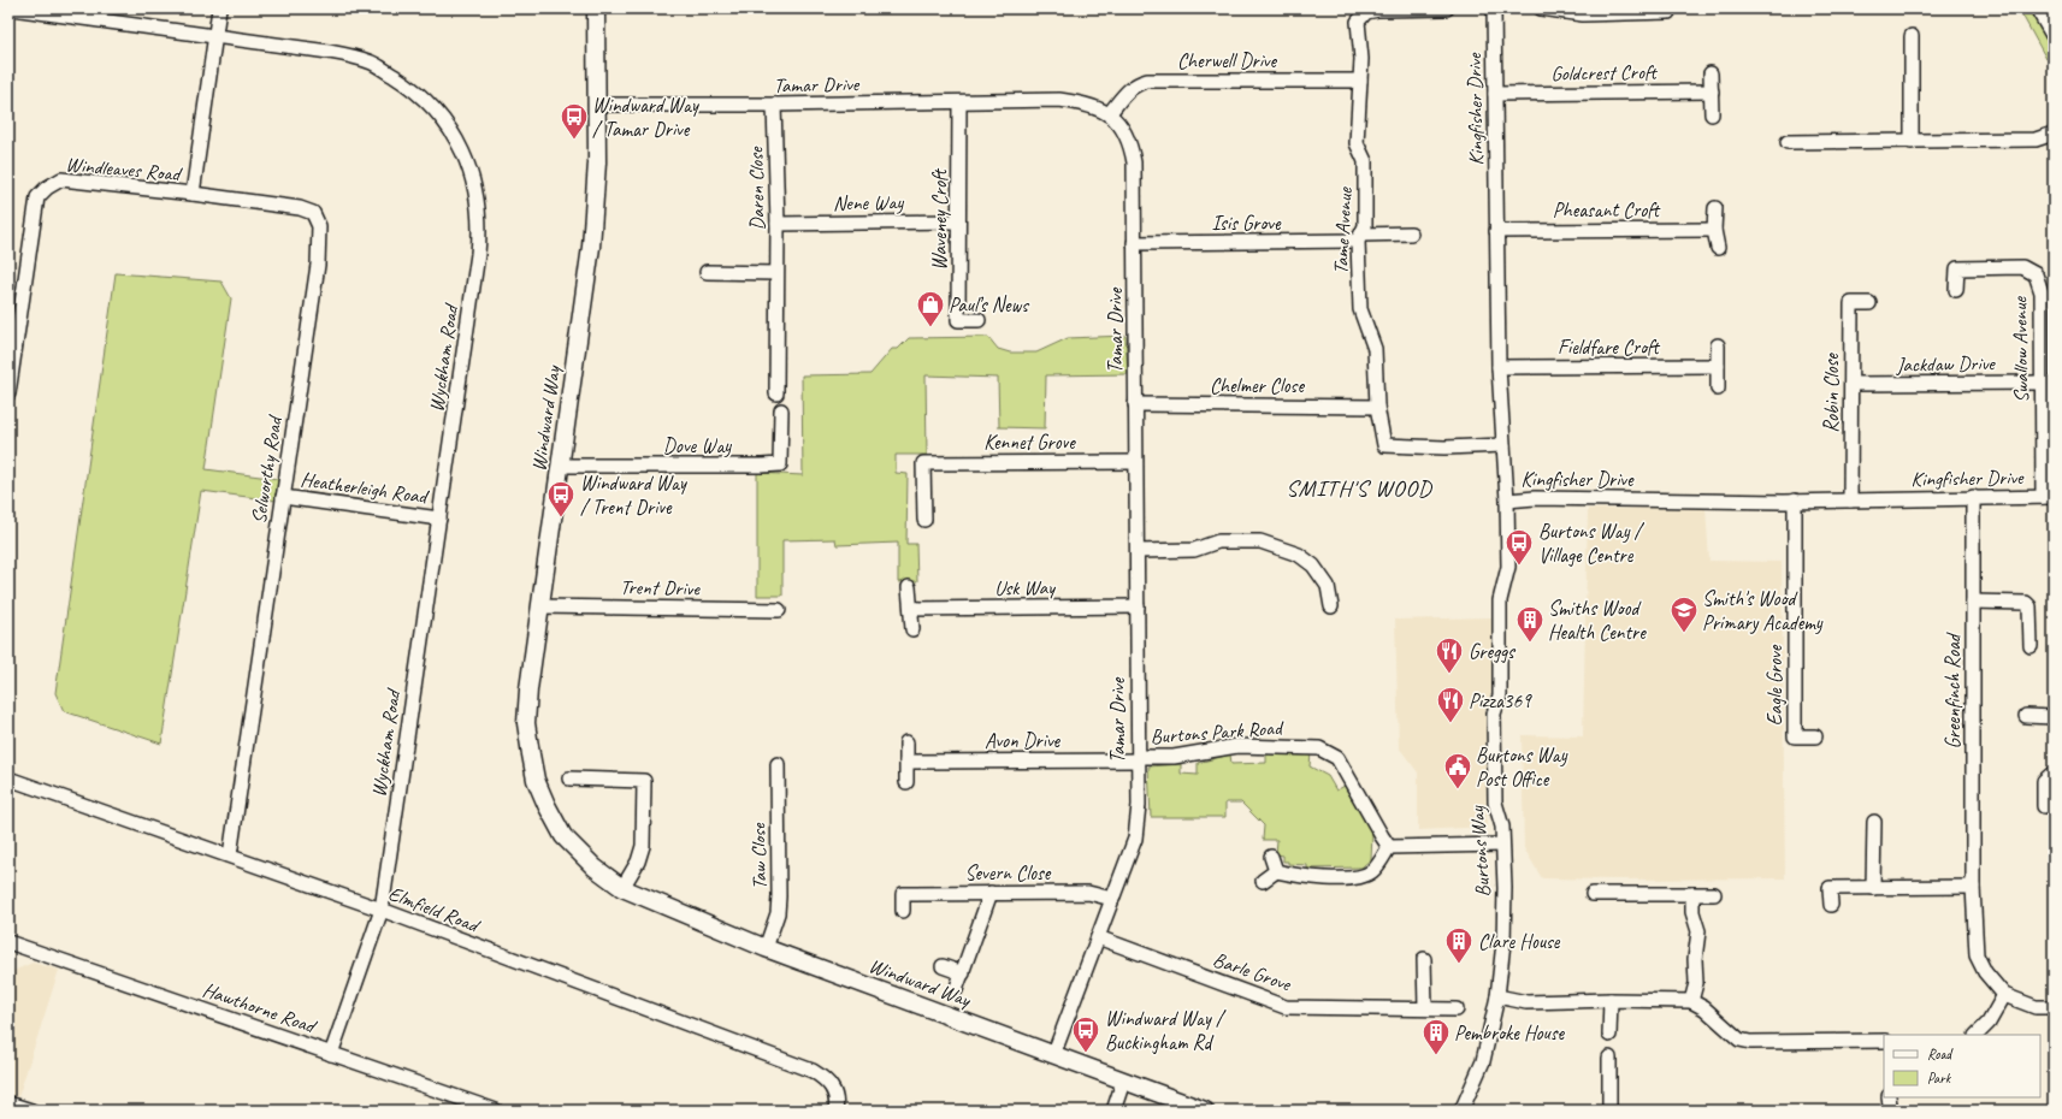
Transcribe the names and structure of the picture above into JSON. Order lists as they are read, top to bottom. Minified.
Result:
{"streets":{"street":["Cherwell Drive","Goldcrest Croft","Tamar Drive","Kingfisher Drive","Windleaves Road","Daren Close","Nene Way","Pheasant Croft","Waveney Croft","Isis Grove","Tame Avenue","Fieldfare Croft","Swallow Avenue","Wyckham Road","Jackdaw Drive","Chelmer Close","Robin Close","Windward Way","Kennet Grove","Dove Way","Selworthy Road","Heatherleigh Road","Trent Drive","Usk Way","Eagle Grove","Greenfinch Road","Burtons Park Road","Avon Drive","Burtons Way","Taw Close","Severn Close","Elmfield Road","Barle Grove","Hawthorne Road"]},"crossings":[["Cherwell Drive","Tamar Drive"],["Cherwell Drive","Tame Avenue"],["Goldcrest Croft","Kingfisher Drive"],["Tamar Drive","Daren Close"],["Tamar Drive","Waveney Croft"],["Tamar Drive","Isis Grove"],["Tamar Drive","Chelmer Close"],["Tamar Drive","Windward Way"],["Tamar Drive","Kennet Grove"],["Tamar Drive","Usk Way"],["Tamar Drive","Burtons Park Road"],["Tamar Drive","Avon Drive"],["Tamar Drive","Severn Close"],["Tamar Drive","Barle Grove"],["Kingfisher Drive","Pheasant Croft"],["Kingfisher Drive","Tame Avenue"],["Kingfisher Drive","Fieldfare Croft"],["Kingfisher Drive","Swallow Avenue"],["Kingfisher Drive","Robin Close"],["Kingfisher Drive","Eagle Grove"],["Kingfisher Drive","Greenfinch Road"],["Kingfisher Drive","Burtons Way"],["Windleaves Road","Wyckham Road"],["Windleaves Road","Selworthy Road"],["Daren Close","Nene Way"],["Nene Way","Waveney Croft"],["Isis Grove","Tame Avenue"],["Tame Avenue","Chelmer Close"],["Swallow Avenue","Jackdaw Drive"],["Wyckham Road","Heatherleigh Road"],["Wyckham Road","Elmfield Road"],["Wyckham Road","Hawthorne Road"],["Jackdaw Drive","Robin Close"],["Windward Way","Dove Way"],["Windward Way","Trent Drive"],["Windward Way","Taw Close"],["Selworthy Road","Heatherleigh Road"],["Selworthy Road","Elmfield Road"],["Burtons Park Road","Avon Drive"]],"districts":["SMITH'S WOOD"],"places":{"bus stop":["Windward Way / Tamar Drive","Windward Way / Trent Drive","Burtons Way / Village Centre","Windward Way / Buckingham Rd"],"shop":["Paul’s News"],"school or university":["Smith's Wood Primary Academy"],"building":["Smiths Wood Health Centre","Clare House","Pembroke House"],"restaurant":["Greggs","Pizza369"],"public building":["Burtons Way Post Office"]},"legend":["Road","Park"]}
